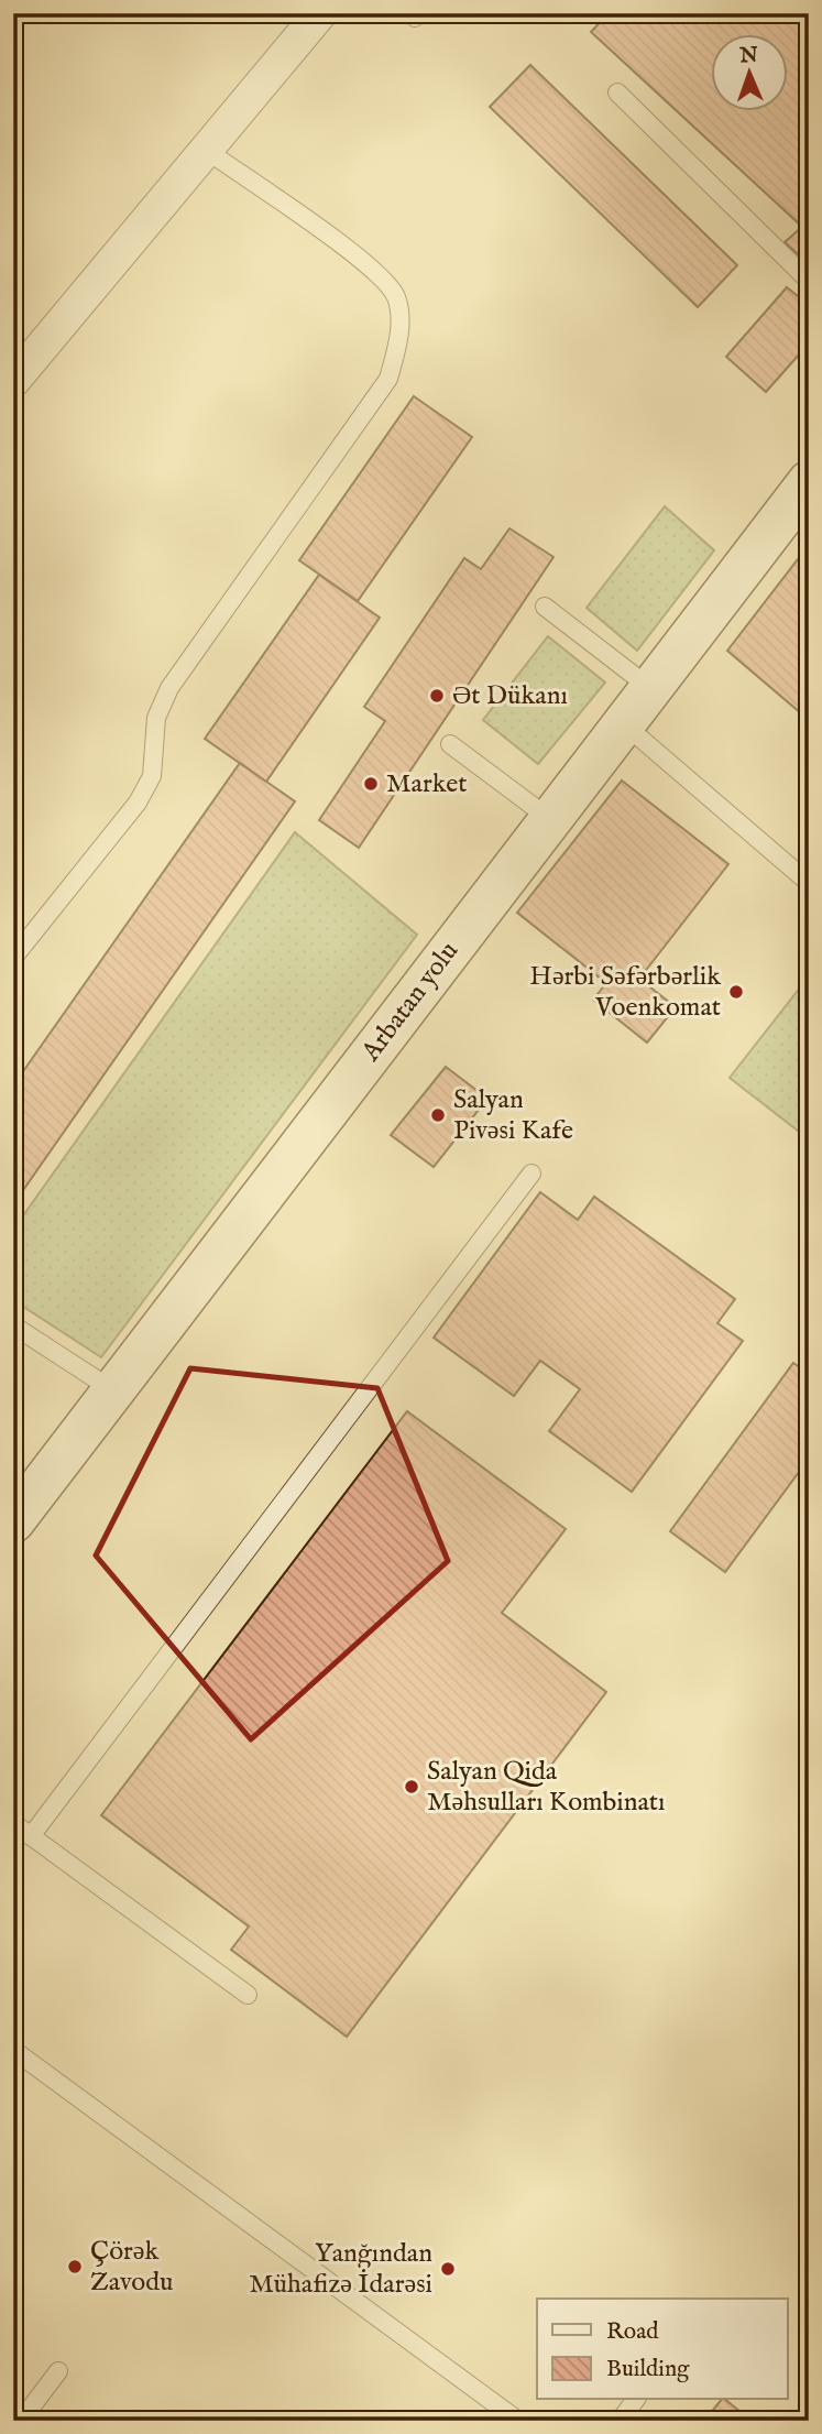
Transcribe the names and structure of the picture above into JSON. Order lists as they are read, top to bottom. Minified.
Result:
{"streets":{"main road":["Arbatan yolu"]},"places":["Ət Dükanı","Market","Hərbi Səfərbərlik Voenkomat","Salyan Pivəsi Kafe","Salyan Qida Məhsulları Kombinatı","Çörək Zavodu","Yanğından Mühafizə İdarəsi"],"legend":["Road","Building"],"north":"top"}
